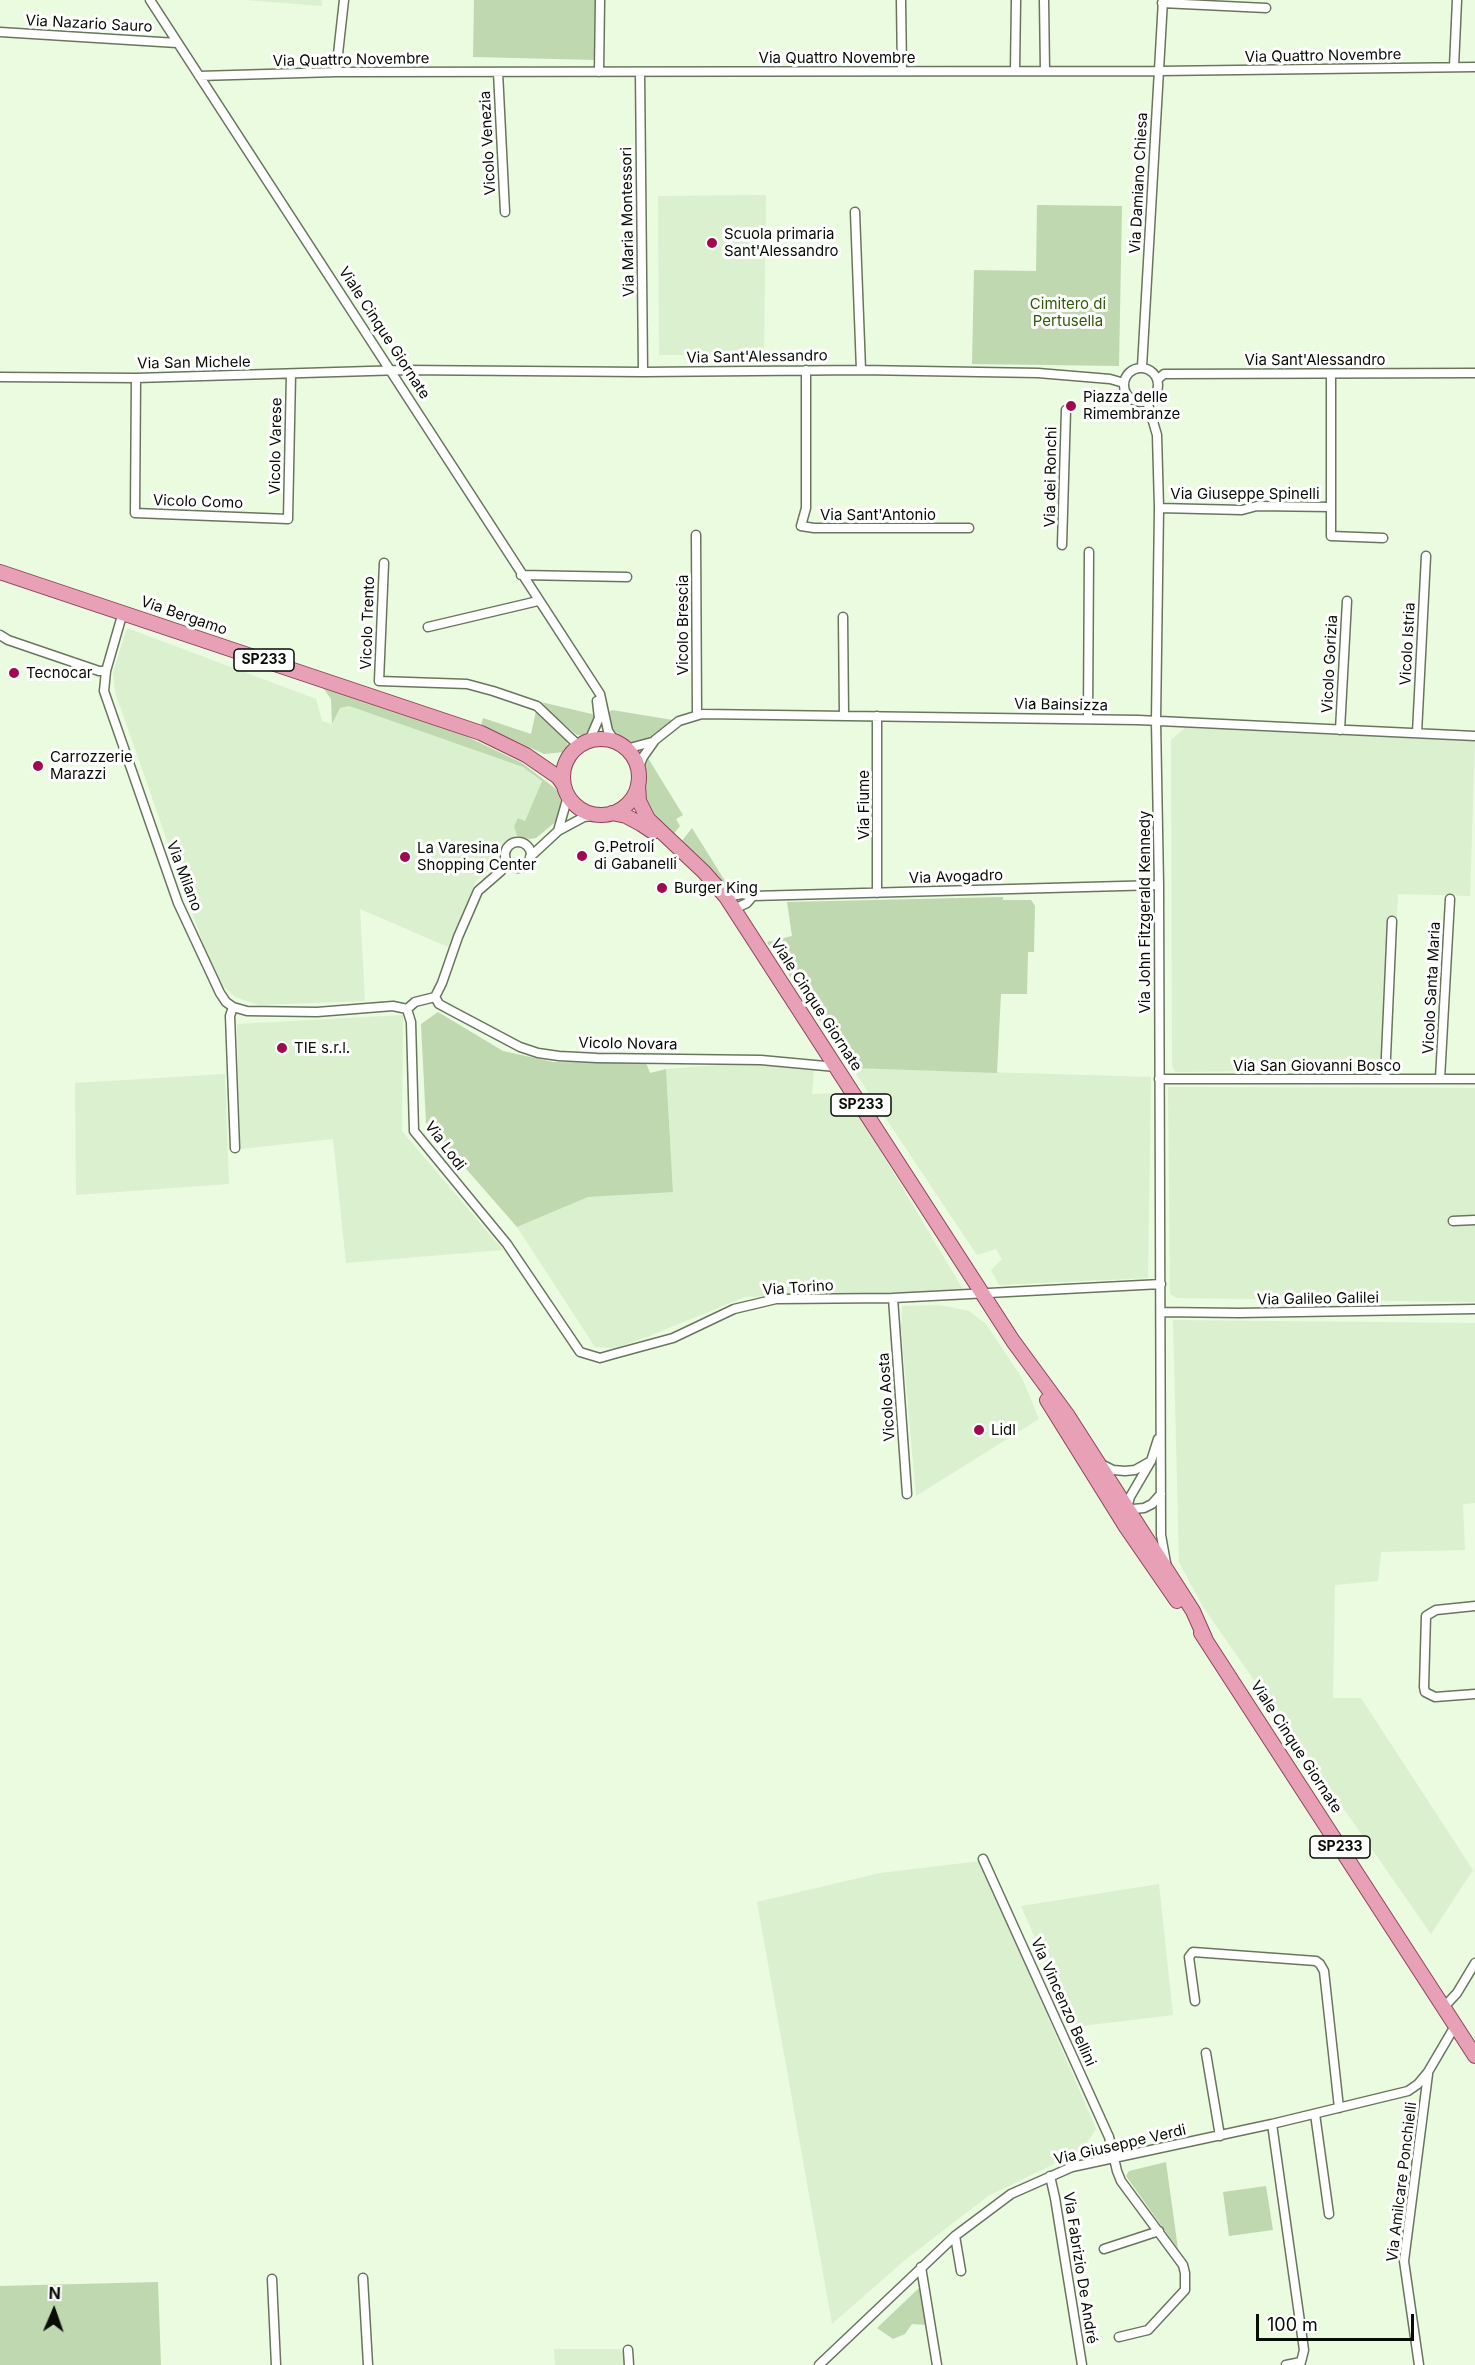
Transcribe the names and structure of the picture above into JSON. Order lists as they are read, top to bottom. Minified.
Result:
{"streets":{"main road":["Viale Cinque Giornate","Via Bergamo","SP233"],"street":["Via Nazario Sauro","Via Quattro Novembre","Vicolo Venezia","Via Damiano Chiesa","Via Maria Montessori","Via Sant'Alessandro","Via San Michele","Vicolo Varese","Via dei Ronchi","Via Giuseppe Spinelli","Vicolo Como","Via Sant'Antonio","Vicolo Trento","Vicolo Brescia","Vicolo Istria","Vicolo Gorizia","Via Bainsizza","Via Fiume","Via Milano","Via Avogadro","Via John Fitzgerald Kennedy","Vicolo Santa Maria","Vicolo Novara","Via San Giovanni Bosco","Via Lodi","Via Torino","Via Galileo Galilei","Vicolo Aosta","Via Vincenzo Bellini","Via Giuseppe Verdi","Via Amilcare Ponchielli","Via Fabrizio De André"]},"crossings":[["Via Nazario Sauro","Viale Cinque Giornate"],["Via Quattro Novembre","Vicolo Venezia"],["Via Quattro Novembre","Via Damiano Chiesa"],["Via Quattro Novembre","Via Maria Montessori"],["Via Quattro Novembre","Viale Cinque Giornate"],["Via Damiano Chiesa","Via Sant'Alessandro"],["Via Damiano Chiesa","Via John Fitzgerald Kennedy"],["Via Maria Montessori","Via Sant'Alessandro"],["Viale Cinque Giornate","Via Sant'Alessandro"],["Viale Cinque Giornate","Via San Michele"],["Viale Cinque Giornate","Via Bergamo"],["Viale Cinque Giornate","Vicolo Trento"],["Viale Cinque Giornate","SP233"],["Viale Cinque Giornate","Via Bainsizza"],["Viale Cinque Giornate","Via Avogadro"],["Viale Cinque Giornate","Via John Fitzgerald Kennedy"],["Viale Cinque Giornate","Vicolo Novara"],["Viale Cinque Giornate","Via Torino"],["Viale Cinque Giornate","Via Giuseppe Verdi"],["Via Sant'Alessandro","Via San Michele"],["Via Sant'Alessandro","Via Sant'Antonio"],["Via Sant'Alessandro","Via John Fitzgerald Kennedy"],["Via San Michele","Vicolo Varese"],["Via San Michele","Vicolo Como"],["Vicolo Varese","Vicolo Como"],["Via Giuseppe Spinelli","Via John Fitzgerald Kennedy"],["Via Bergamo","Vicolo Trento"],["Via Bergamo","SP233"],["Via Bergamo","Via Bainsizza"],["Via Bergamo","Via Milano"],["Vicolo Trento","SP233"],["Vicolo Trento","Via Bainsizza"],["Vicolo Brescia","Via Bainsizza"],["Vicolo Istria","Via Bainsizza"],["SP233","Via Bainsizza"],["Vicolo Gorizia","Via Bainsizza"],["Via Bainsizza","Via Fiume"],["Via Bainsizza","Via John Fitzgerald Kennedy"],["Via Fiume","Via Avogadro"],["Via Avogadro","Via John Fitzgerald Kennedy"],["Via John Fitzgerald Kennedy","Via San Giovanni Bosco"],["Via John Fitzgerald Kennedy","Via Torino"],["Via John Fitzgerald Kennedy","Via Galileo Galilei"],["Vicolo Santa Maria","Via San Giovanni Bosco"],["Via Lodi","Via Torino"],["Via Torino","Vicolo Aosta"],["Via Vincenzo Bellini","Via Giuseppe Verdi"],["Via Giuseppe Verdi","Via Amilcare Ponchielli"],["Via Giuseppe Verdi","Via Fabrizio De André"]],"parks":["Cimitero di Pertusella"],"places":["Scuola primaria Sant'Alessandro","Piazza delle Rimembranze","Tecnocar","Carrozzerie Marazzi","G.Petroli di Gabanelli","La Varesina Shopping Center","Burger King","TIE s.r.l.","Lidl"],"scale_bar":"100 m","north":"top"}
